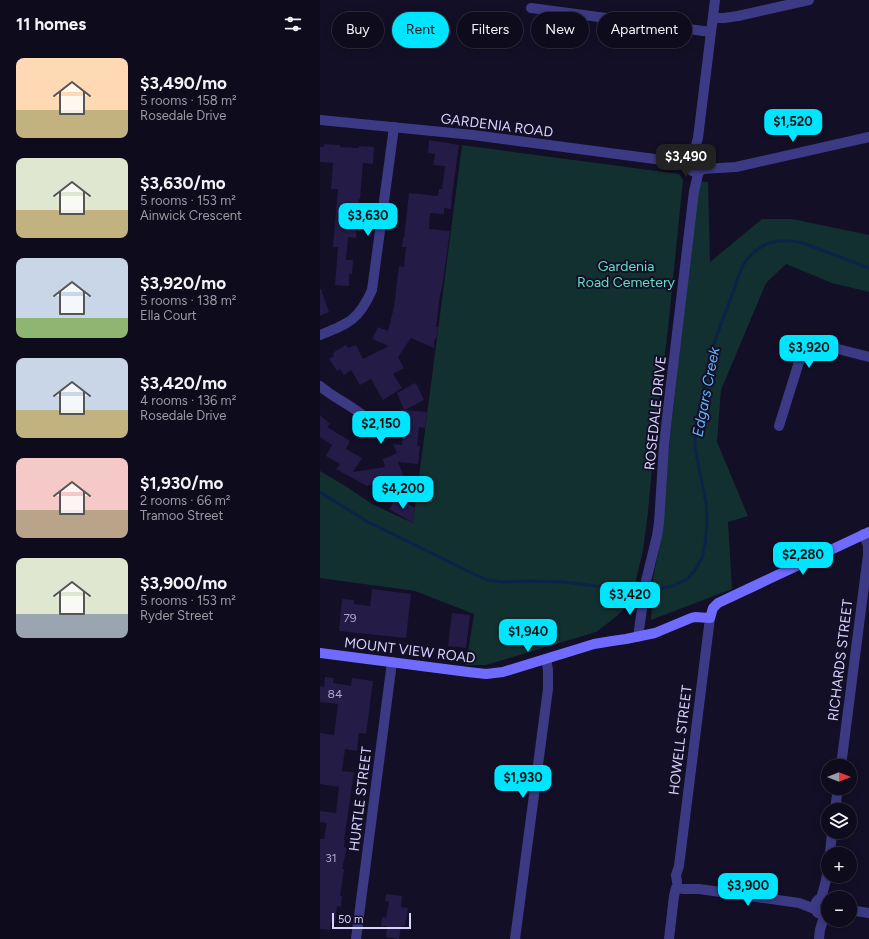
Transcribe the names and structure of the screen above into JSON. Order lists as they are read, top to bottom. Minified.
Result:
{"streets":{"street":["GARDENIA ROAD","ROSEDALE DRIVE","MOUNT VIEW ROAD","RICHARDS STREET","HOWELL STREET","HURTLE STREET"]},"crossings":[["GARDENIA ROAD","ROSEDALE DRIVE"],["ROSEDALE DRIVE","MOUNT VIEW ROAD"],["MOUNT VIEW ROAD","HOWELL STREET"],["MOUNT VIEW ROAD","HURTLE STREET"]],"water":["Edgars Creek"],"parks":["Gardenia Road Cemetery"],"house_numbers":["79","84","31"],"scale_bar":"50 m","north":"right","page":{"heading":"11 homes","chip":["Buy","Rent","Filters","New","Apartment"],"list":[{"name":"$3,490/mo","note":"5 rooms · 158 m² · Rosedale Drive"},{"name":"$3,630/mo","note":"5 rooms · 153 m² · Ainwick Crescent"},{"name":"$3,920/mo","note":"5 rooms · 138 m² · Ella Court"},{"name":"$3,420/mo","note":"4 rooms · 136 m² · Rosedale Drive"},{"name":"$1,930/mo","note":"2 rooms · 66 m² · Tramoo Street"},{"name":"$3,900/mo","note":"5 rooms · 153 m² · Ryder Street"}],"price":["$1,520","$3,490","$3,630","$3,920","$2,150","$4,200","$2,280","$3,420","$1,940","$1,930","$3,900"],"map_buttons":["+","−"],"scale":"50 m"}}
